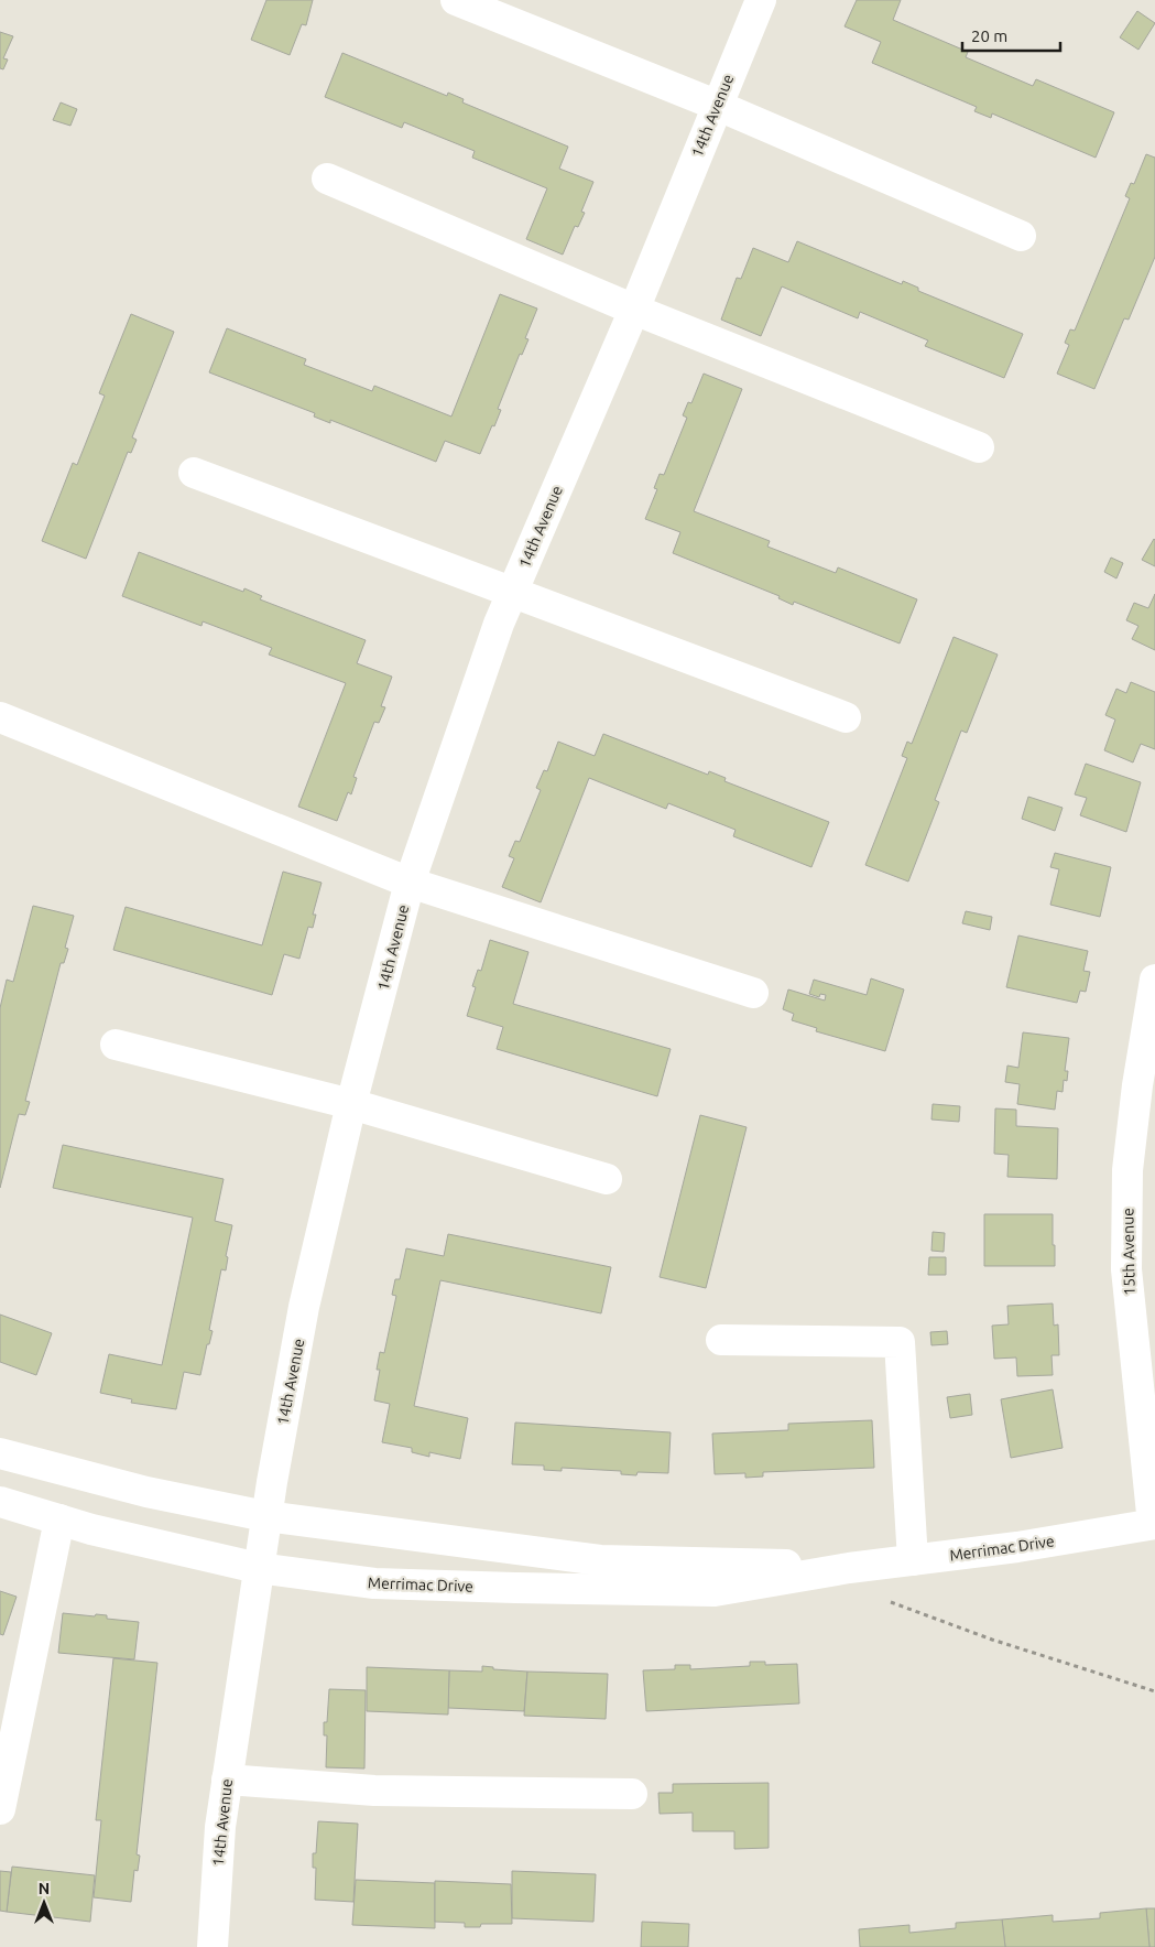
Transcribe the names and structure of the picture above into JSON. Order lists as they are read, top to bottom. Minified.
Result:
{"streets":{"street":["14th Avenue","15th Avenue","Merrimac Drive"]},"crossings":[["14th Avenue","Merrimac Drive"],["15th Avenue","Merrimac Drive"]],"scale_bar":"20 m","north":"top"}
